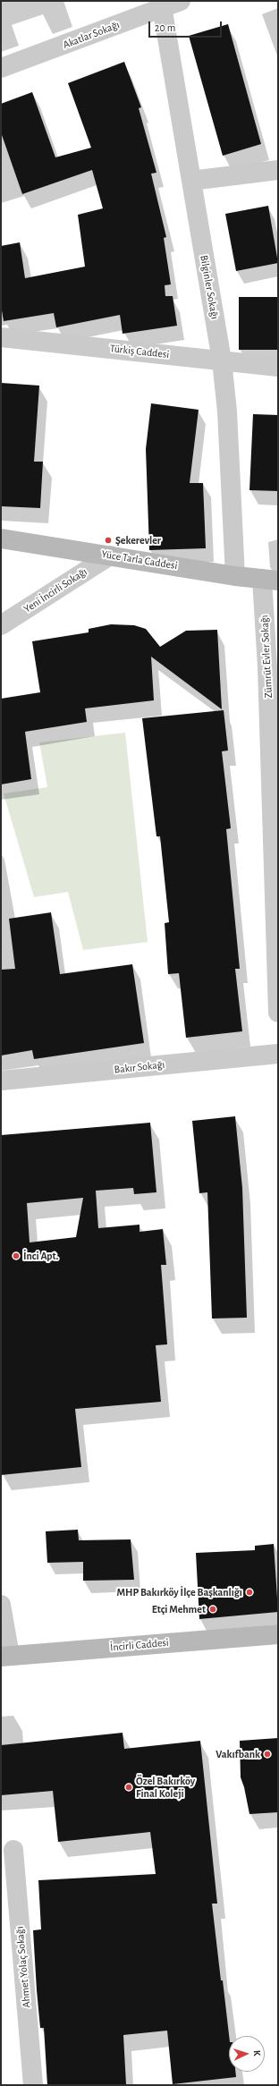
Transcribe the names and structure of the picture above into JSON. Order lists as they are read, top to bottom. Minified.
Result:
{"streets":{"main road":["Yüce Tarla Caddesi","İncirli Caddesi"],"street":["Akatlar Sokağı","Bilginler Sokağı","Türkiş Caddesi","Yeni İncirli Sokağı","Zümrüt Evler Sokağı","Bakır Sokağı","Ahmet Yolaç Sokağı"]},"crossings":[["Akatlar Sokağı","Bilginler Sokağı"],["Bilginler Sokağı","Türkiş Caddesi"],["Bilginler Sokağı","Yüce Tarla Caddesi"],["Yüce Tarla Caddesi","Yeni İncirli Sokağı"],["Yüce Tarla Caddesi","Zümrüt Evler Sokağı"]],"places":["Şekerevler","İnci Apt.","MHP Bakırköy İlçe Başkanlığı","Etçi Mehmet","Vakıfbank","Özel Bakırköy Final Koleji"],"scale_bar":"20 m","north":"right"}
